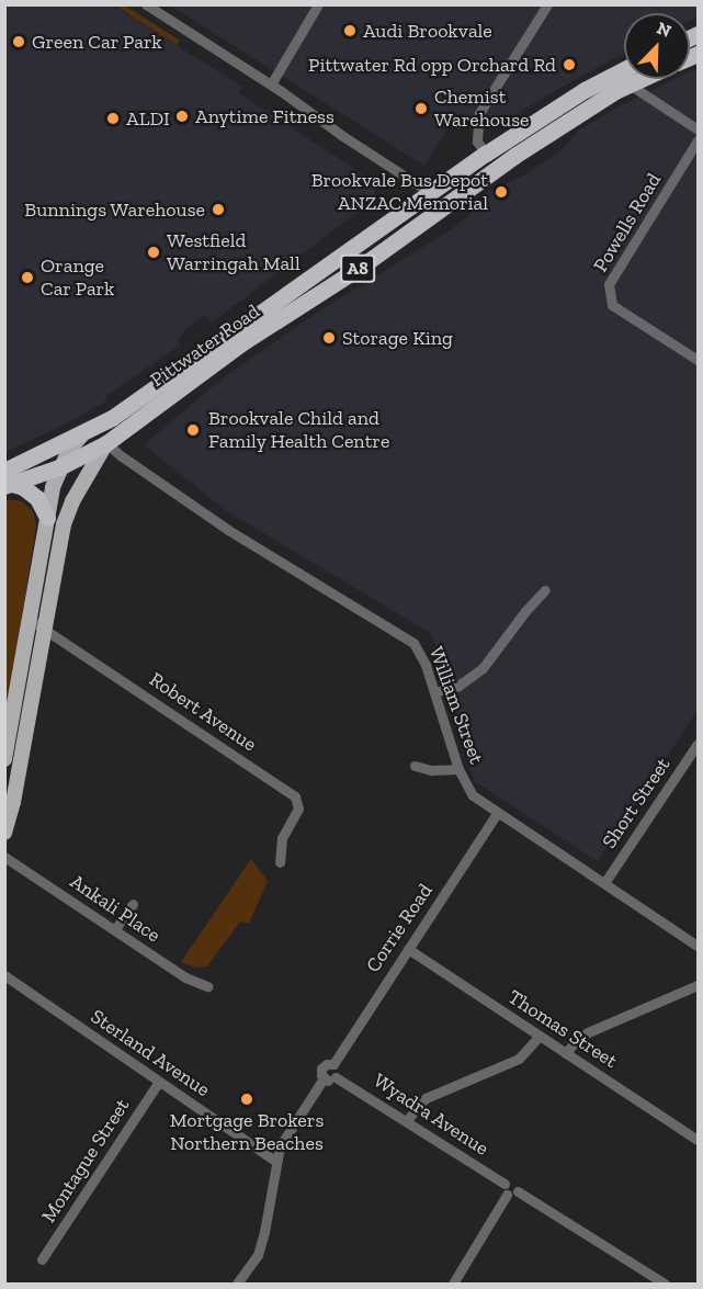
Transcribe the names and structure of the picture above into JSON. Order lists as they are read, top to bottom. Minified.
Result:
{"streets":{"highway":["A8","Pittwater Road"],"street":["Powells Road","William Street","Robert Avenue","Short Street","Ankali Place","Corrie Road","Thomas Street","Sterland Avenue","Wyadra Avenue","Montague Street"]},"crossings":[["A8","Pittwater Road"],["A8","William Street"],["Pittwater Road","William Street"],["Pittwater Road","Robert Avenue"],["William Street","Short Street"],["William Street","Corrie Road"],["Corrie Road","Thomas Street"],["Corrie Road","Wyadra Avenue"],["Sterland Avenue","Montague Street"]],"places":["Audi Brookvale","Green Car Park","Pittwater Rd opp Orchard Rd","Chemist Warehouse","Anytime Fitness","ALDI","Brookvale Bus Depot ANZAC Memorial","Bunnings Warehouse","Westfield Warringah Mall","Orange Car Park","Storage King","Brookvale Child and Family Health Centre","Mortgage Brokers Northern Beaches"],"north":"top right"}
